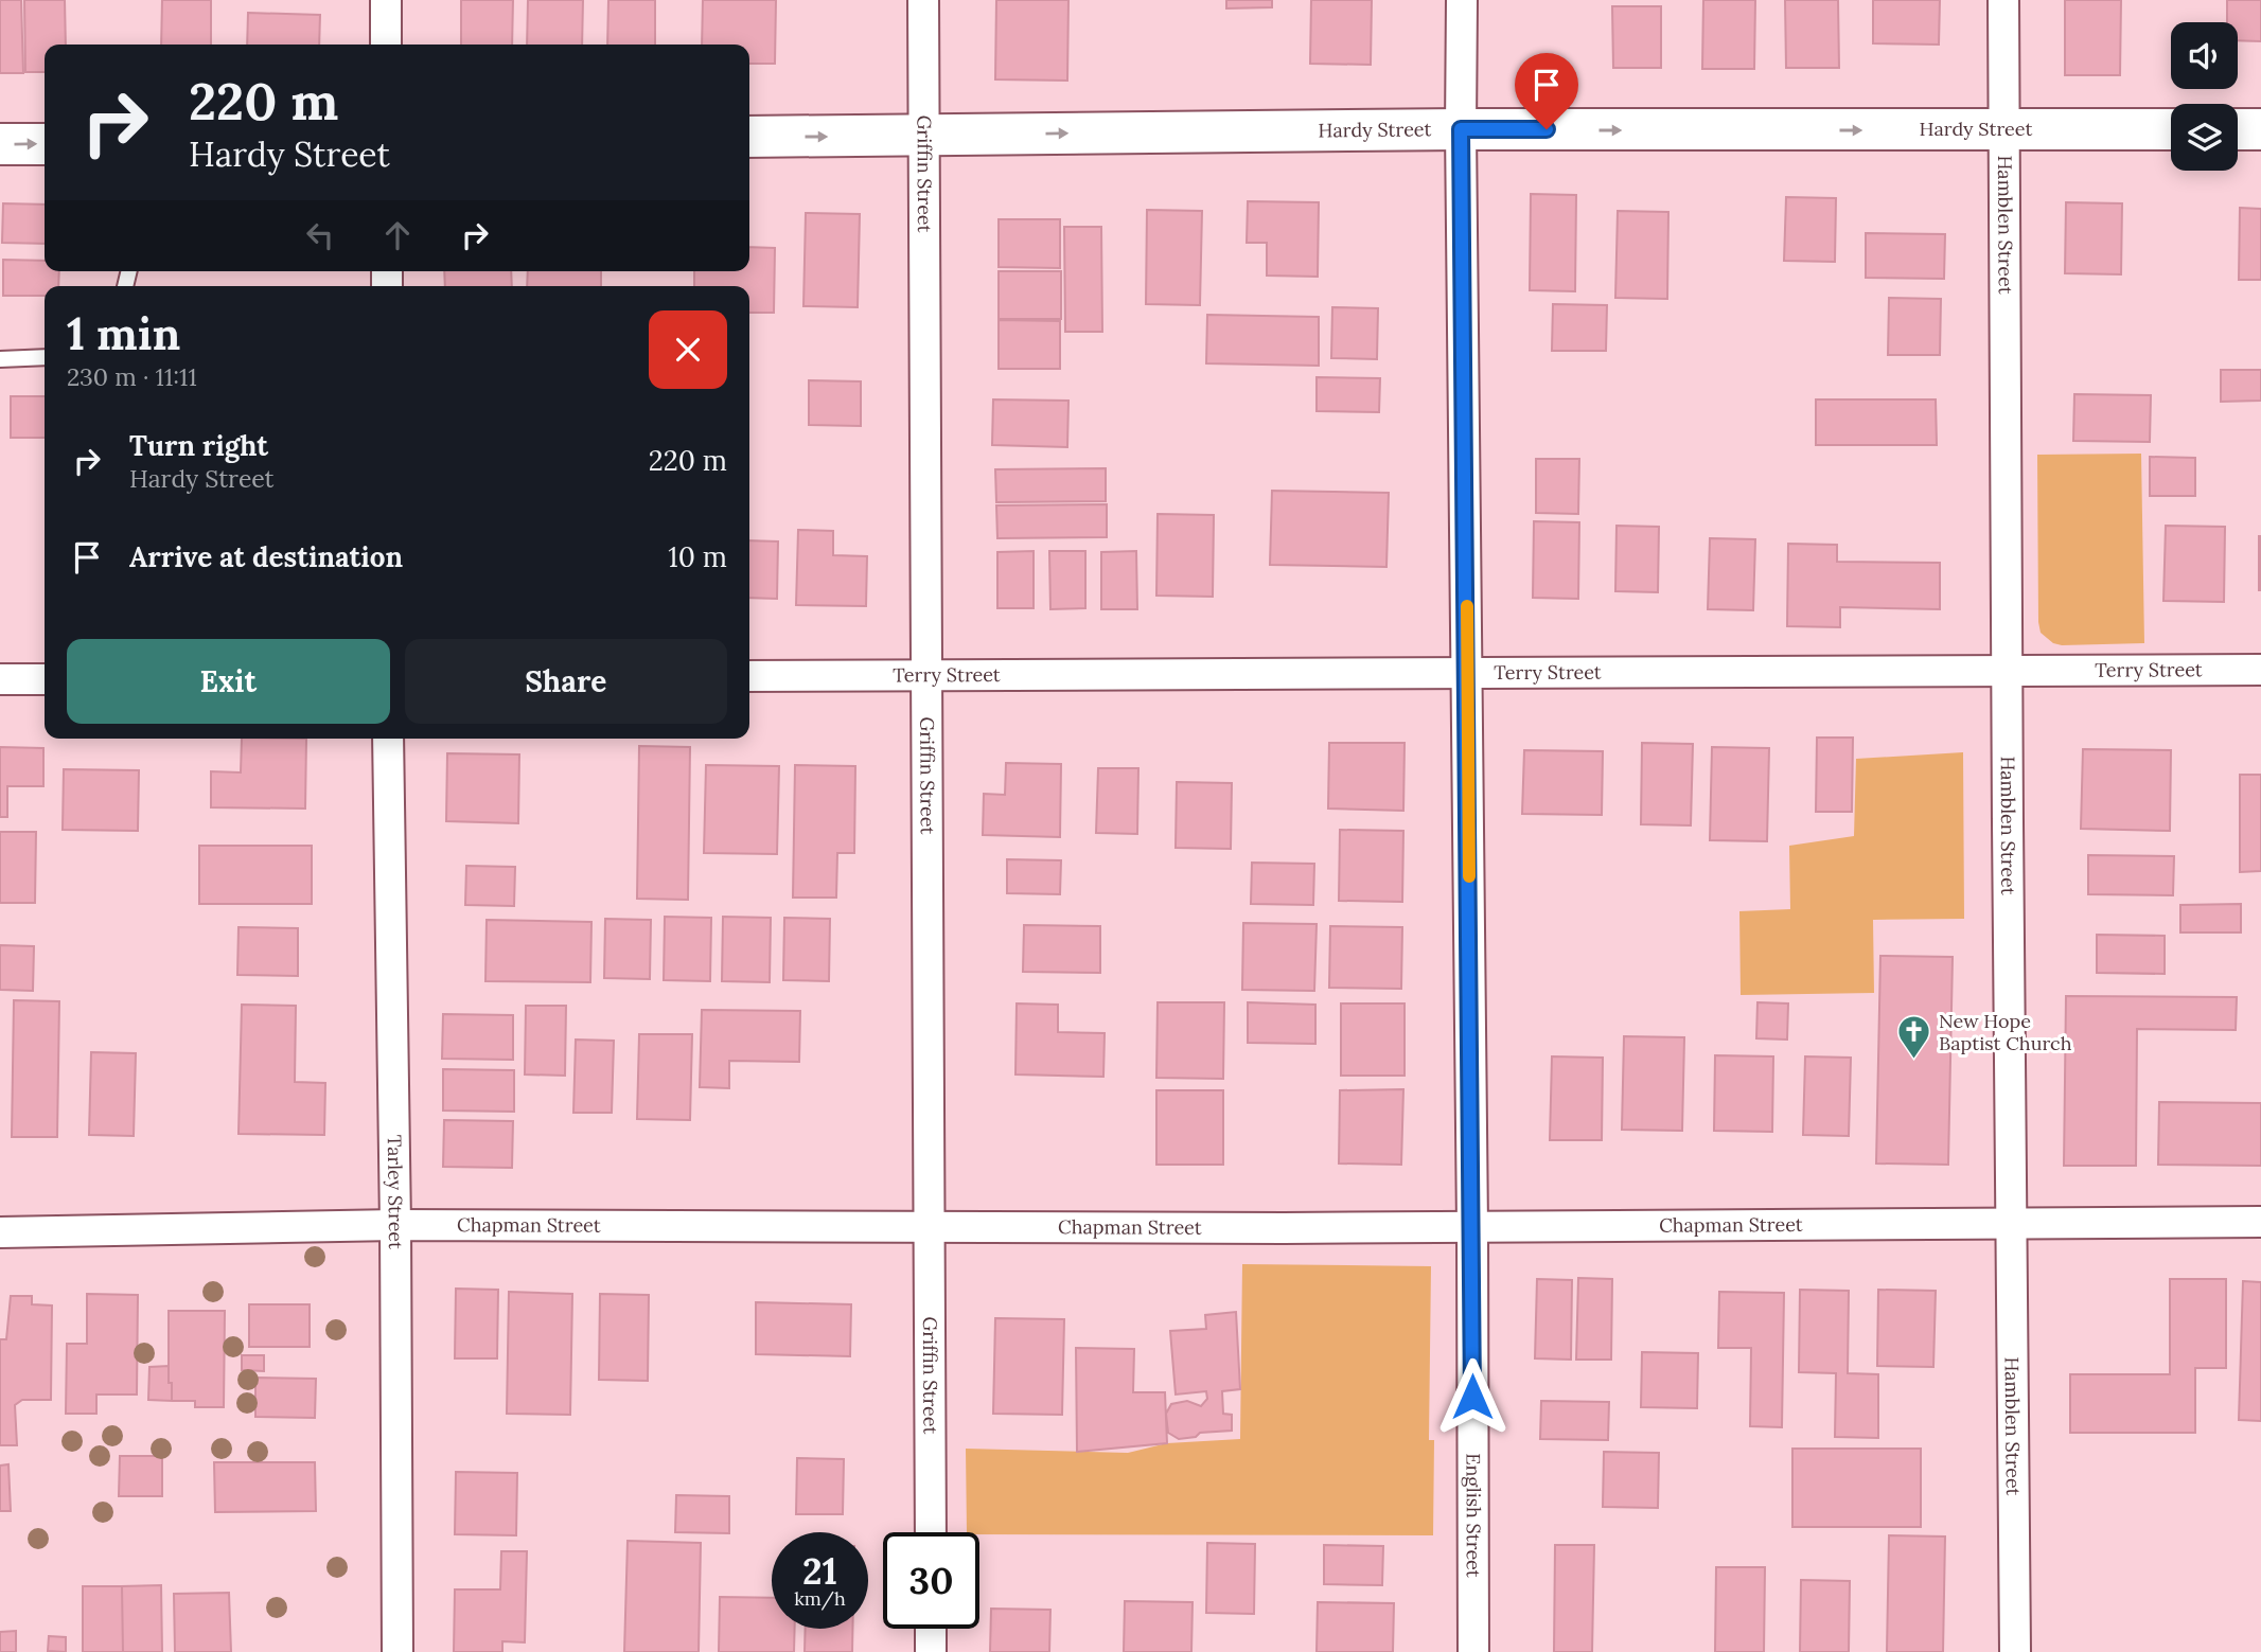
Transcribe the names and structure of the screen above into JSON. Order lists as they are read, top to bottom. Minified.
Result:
{"streets":{"main road":["Hardy Street"],"street":["Griffin Street","Hamblen Street","Terry Street","Tarley Street","Chapman Street","English Street"]},"crossings":[["Hardy Street","Griffin Street"],["Hardy Street","Hamblen Street"],["Hardy Street","English Street"],["Griffin Street","Terry Street"],["Griffin Street","Chapman Street"],["Hamblen Street","Terry Street"],["Hamblen Street","Chapman Street"],["Terry Street","English Street"],["Tarley Street","Chapman Street"],["Chapman Street","English Street"]],"one_way":["Hardy Street"],"places":{"church":["New Hope Baptist Church"]},"page":{"turn":["220 m","Hardy Street"],"heading":["1 min","230 m · 11:11"],"list":[{"name":"Turn right","note":"Hardy Street","value":"220 m"},{"name":"Arrive at destination","value":"10 m"}],"buttons":["Exit","Share"],"speed":"21 km/h","limit":"30"}}
